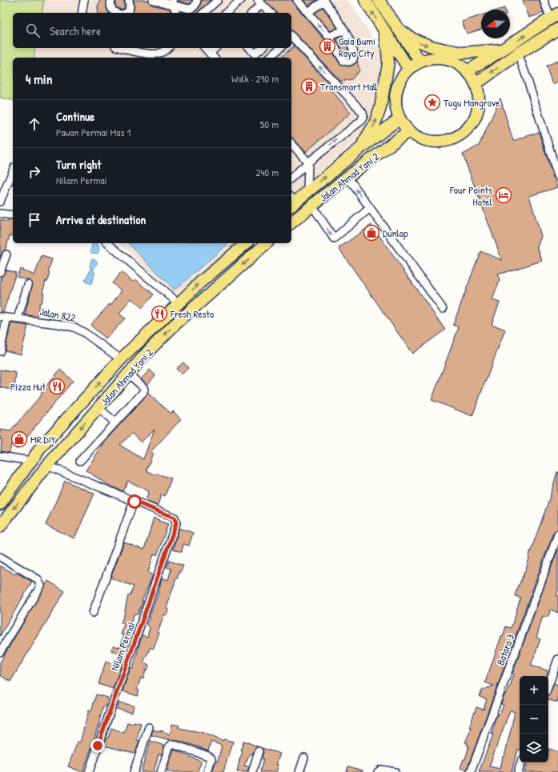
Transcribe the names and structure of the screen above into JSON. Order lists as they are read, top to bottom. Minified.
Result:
{"streets":{"highway":["Jalan Ahmad Yani 2"],"street":["Jalan 822","Nilam Permai","Batara 3"]},"crossings":[["Jalan Ahmad Yani 2","Jalan 822"]],"places":{"building":["Gaia Bumi Raya City","Transmart Mall"],"place":["Tugu Mangrove"],"hotel":["Four Points Hotel"],"shop":["Dunlop","MR.DIY"],"restaurant":["Fresh Resto","Pizza Hut"]},"north":"left","page":{"search":"Search here","heading":["4 min","Walk · 290 m"],"list":[["Continue","Pawan Permai Mas 1","50 m"],["Turn right","Nilam Permai","240 m"],"Arrive at destination"],"map_buttons":["+","−"]}}
